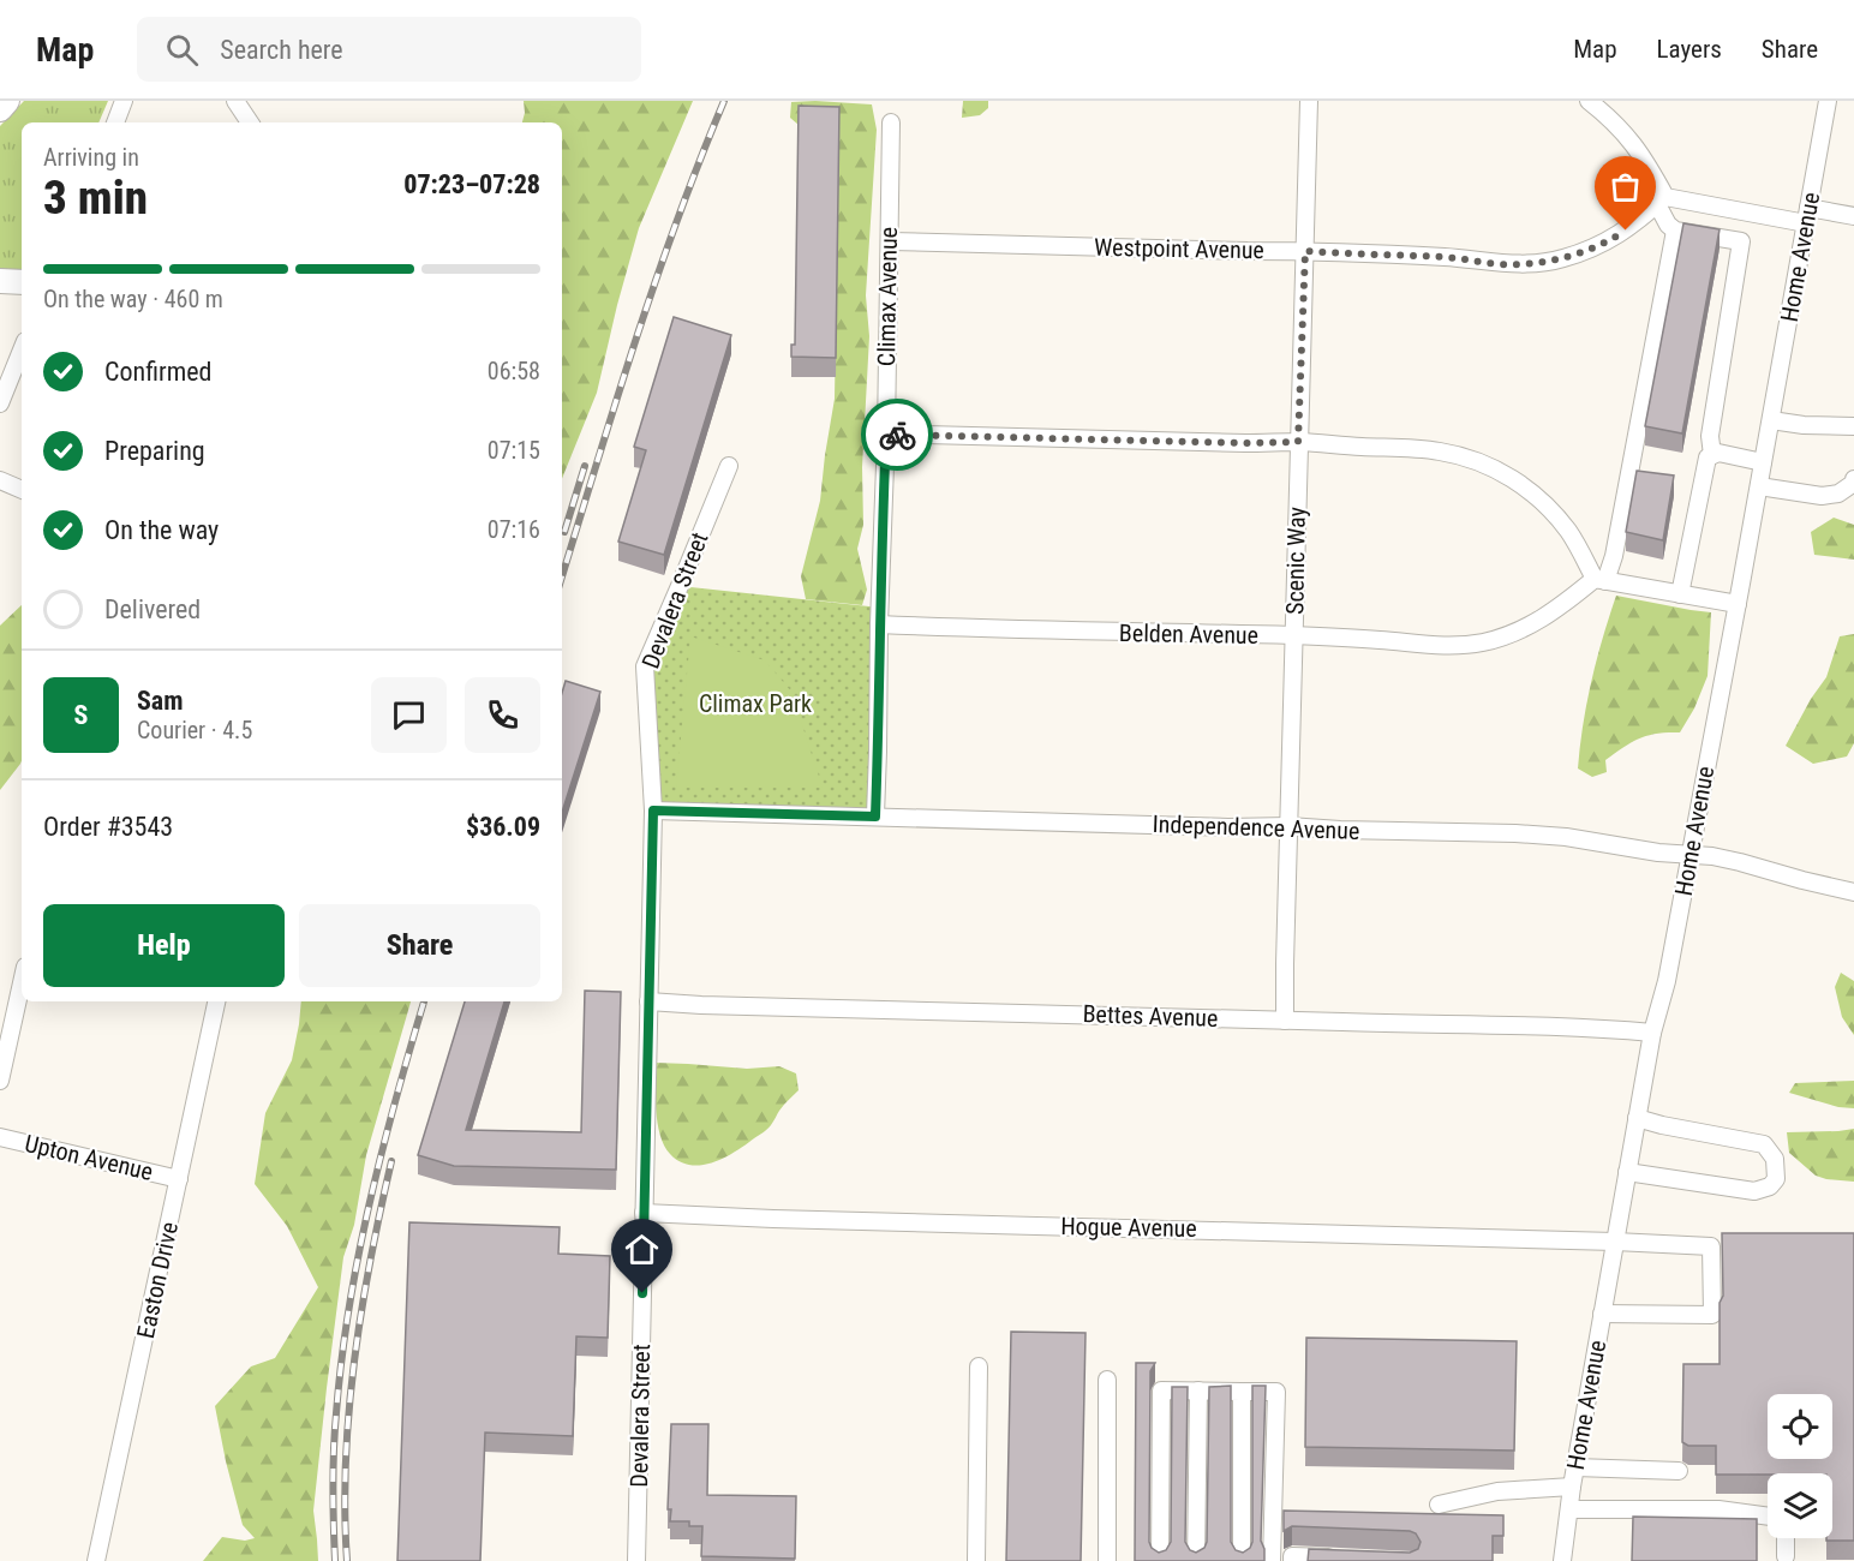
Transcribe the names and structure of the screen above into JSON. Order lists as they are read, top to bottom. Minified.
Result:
{"streets":{"street":["Westpoint Avenue","Home Avenue","Climax Avenue","Scenic Way","Devalera Street","Belden Avenue","Independence Avenue","Bettes Avenue","Upton Avenue","Hogue Avenue","Easton Drive"]},"crossings":[["Westpoint Avenue","Climax Avenue"],["Westpoint Avenue","Scenic Way"],["Home Avenue","Independence Avenue"],["Home Avenue","Bettes Avenue"],["Home Avenue","Hogue Avenue"],["Climax Avenue","Belden Avenue"],["Climax Avenue","Independence Avenue"],["Scenic Way","Belden Avenue"],["Scenic Way","Independence Avenue"],["Scenic Way","Bettes Avenue"],["Devalera Street","Independence Avenue"],["Devalera Street","Bettes Avenue"],["Devalera Street","Hogue Avenue"],["Upton Avenue","Easton Drive"]],"parks":["Climax Park"],"page":{"header":"Map","search":"Search here","nav":["Map","Layers","Share"],"heading":["3 min","Arriving in","07:23–07:28"],"panel":["Sam","Courier · 4.5","Order #3543","$36.09"],"bar":"On the way · 460 m","list":[["Confirmed","06:58"],["Preparing","07:15"],["On the way","07:16"],"Delivered"],"round":"S","buttons":["Help","Share"]}}
